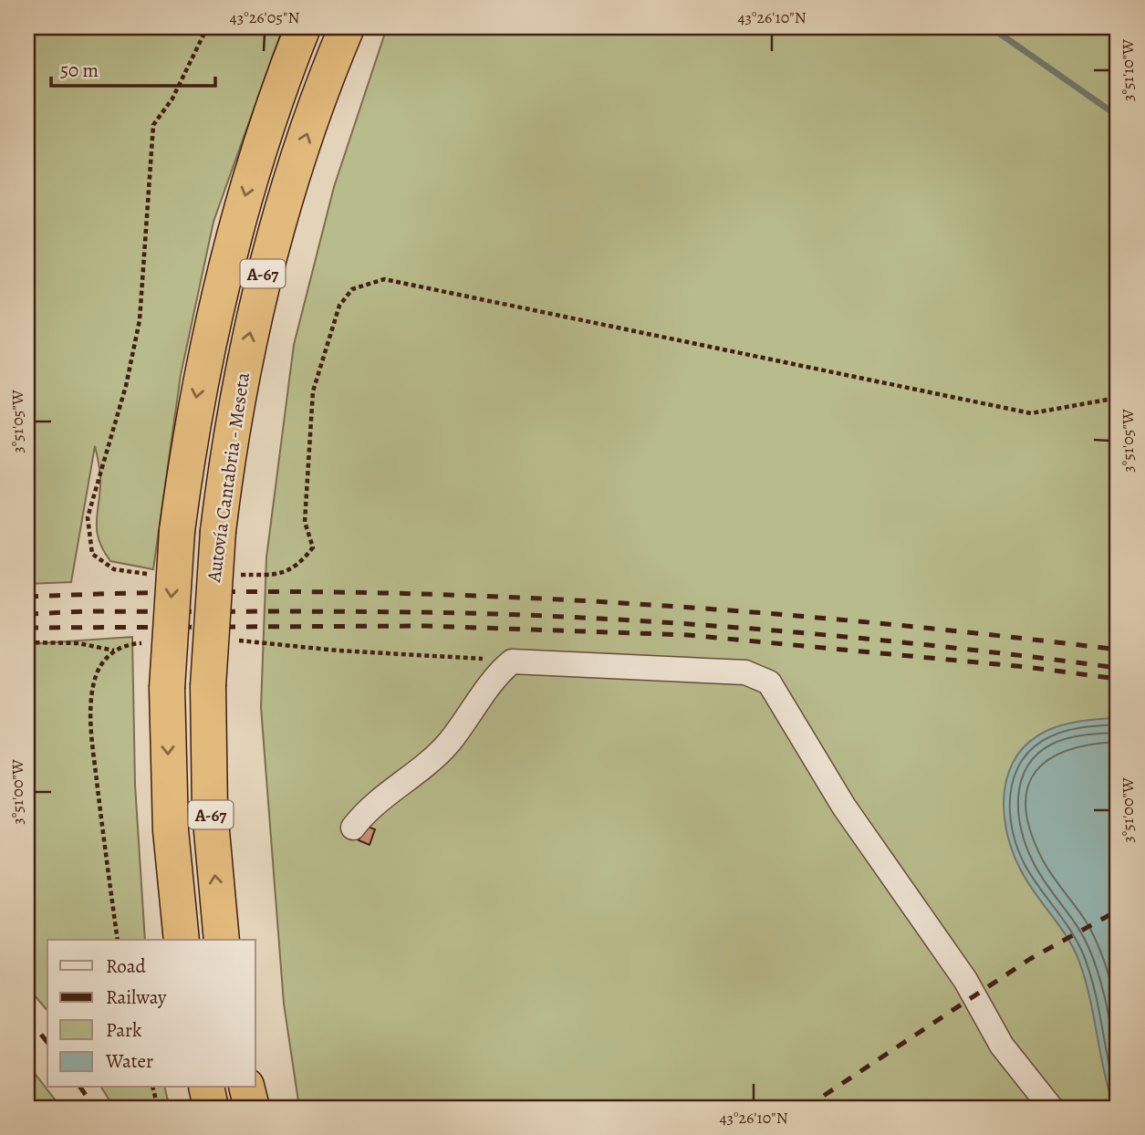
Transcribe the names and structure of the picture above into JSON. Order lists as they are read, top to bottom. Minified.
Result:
{"streets":{"highway":["A-67","Autovía Cantabria - Meseta"]},"legend":["Road","Railway","Park","Water"],"scale_bar":"50 m","coordinates":["43°26'05\"N","43°26'10\"N","3°51'10\"W","3°51'05\"W","3°51'00\"W"]}
